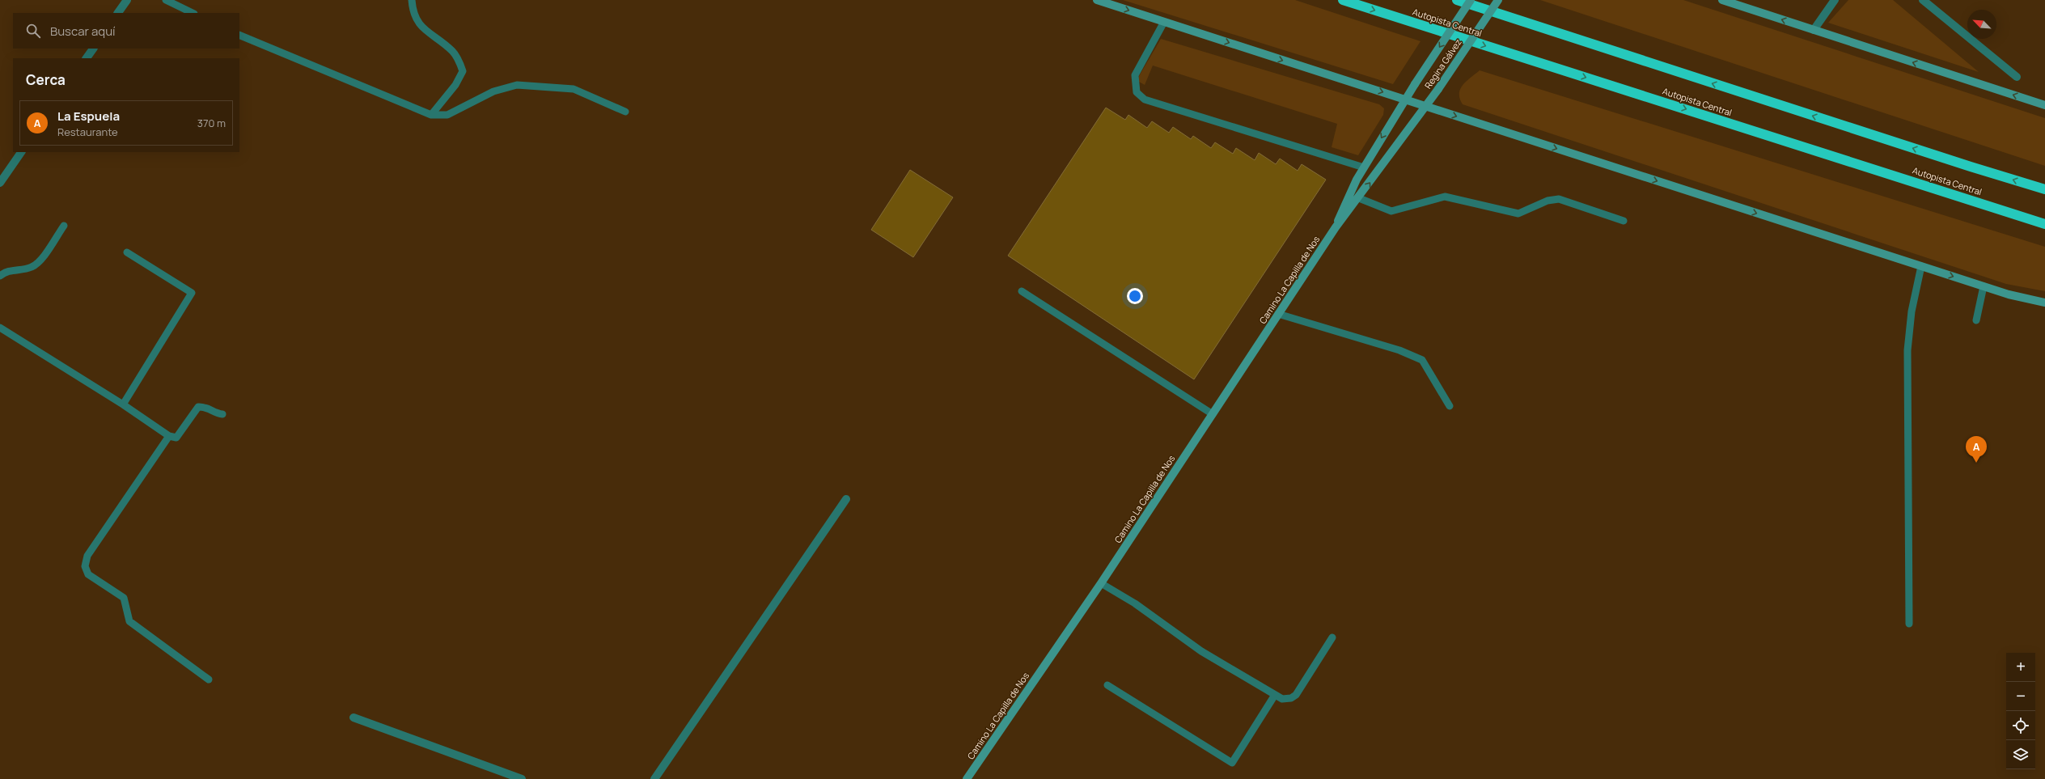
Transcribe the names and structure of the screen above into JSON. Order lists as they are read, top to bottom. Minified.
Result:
{"streets":{"highway":["Autopista Central"],"main road":["Regina Gálvez","Camino La Capilla de Nos"]},"crossings":[["Regina Gálvez","Camino La Capilla de Nos"]],"north":"top left","page":{"search":"Buscar aquí","heading":"Cerca","list":[{"mark":"A","name":"La Espuela","note":"Restaurante","value":"370 m"}],"pins":"A","map_buttons":["+","−"]}}
